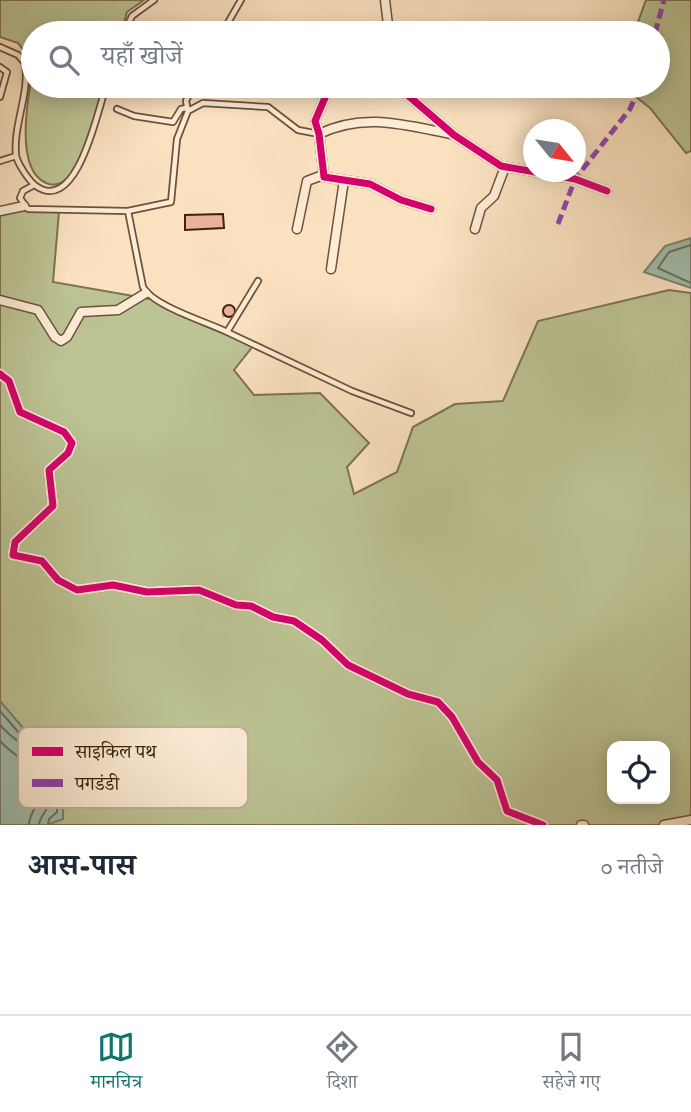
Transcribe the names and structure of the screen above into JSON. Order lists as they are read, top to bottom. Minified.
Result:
{"legend":["साइकिल पथ","पगडंडी"],"north":"bottom right","page":{"search":"यहाँ खोजें","heading":["आस-पास","0 नतीजे"],"nav":["मानचित्र","दिशा","सहेजे गए"]}}
